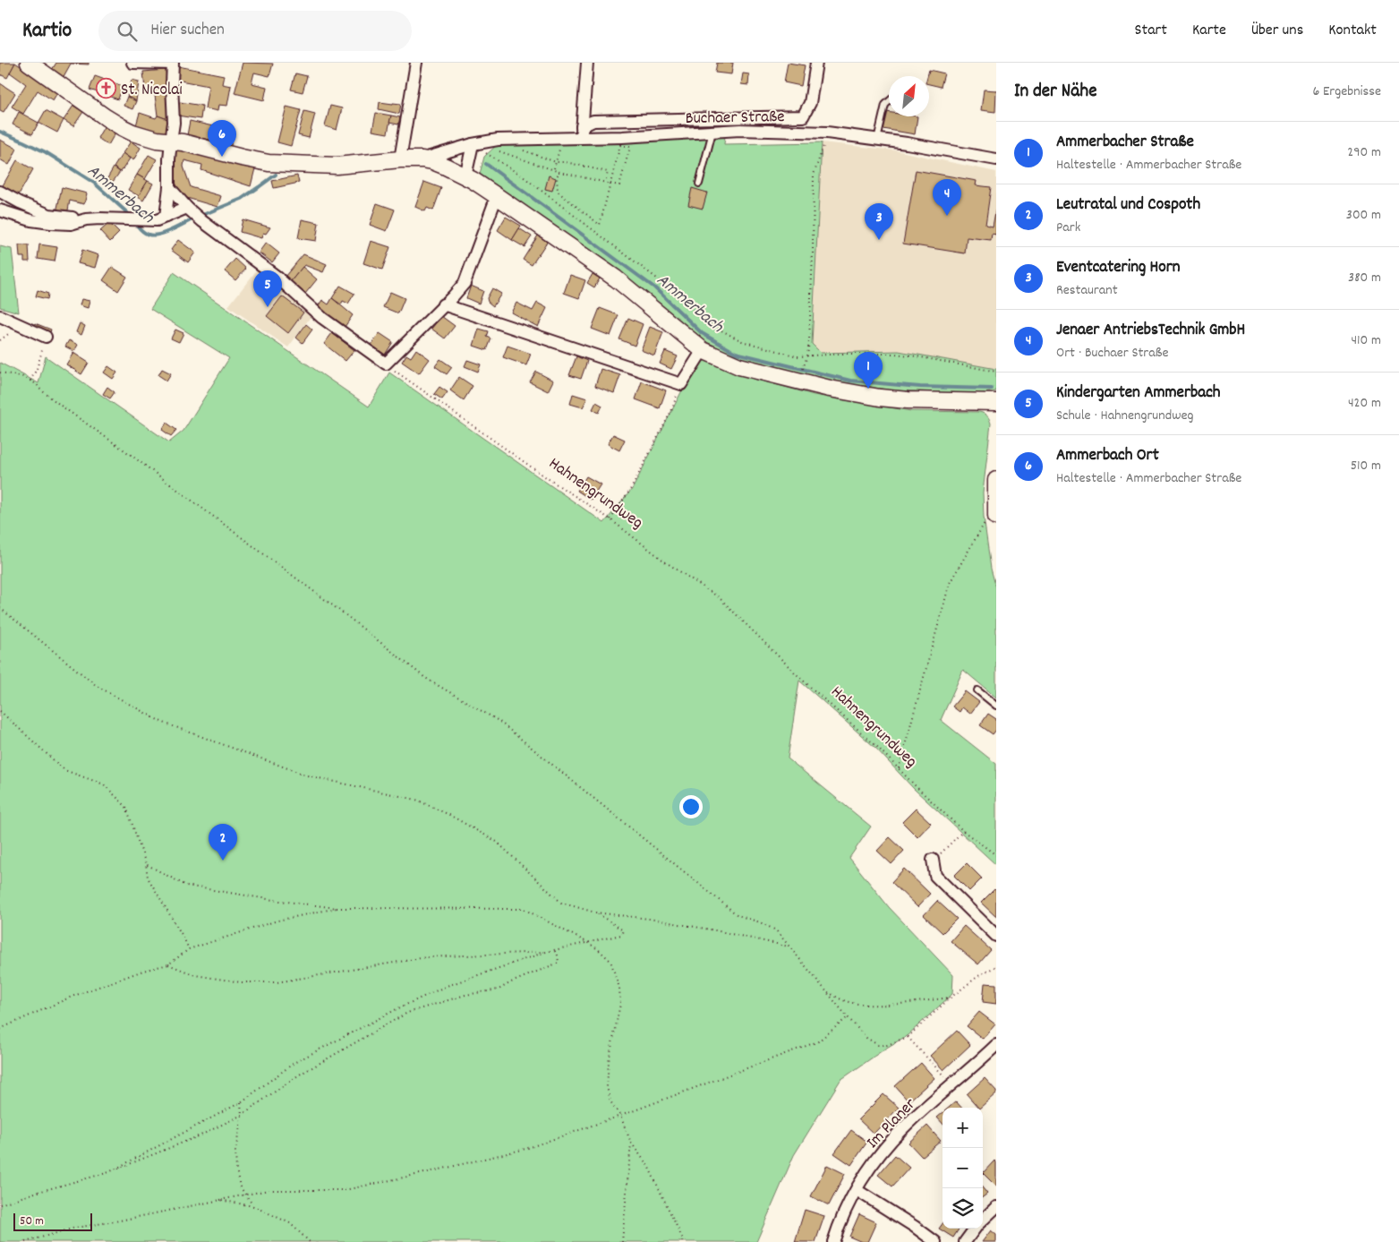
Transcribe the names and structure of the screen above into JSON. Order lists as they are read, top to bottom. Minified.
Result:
{"streets":{"street":["Buchaer Straße","Im Planer"],"path":["Hahnengrundweg"]},"water":["Ammerbach"],"places":{"church":["St. Nicolai"]},"scale_bar":"50 m","north":"top right","page":{"header":"Kartio","search":"Hier suchen","nav":["Start","Karte","Über uns","Kontakt"],"heading":["In der Nähe","6 Ergebnisse"],"pins":["6","4","3","5","1","2"],"list":[{"mark":"1","name":"Ammerbacher Straße","note":"Haltestelle · Ammerbacher Straße","value":"290 m"},{"mark":"2","name":"Leutratal und Cospoth","note":"Park","value":"300 m"},{"mark":"3","name":"Eventcatering Horn","note":"Restaurant","value":"380 m"},{"mark":"4","name":"Jenaer AntriebsTechnik GmbH","note":"Ort · Buchaer Straße","value":"410 m"},{"mark":"5","name":"Kindergarten Ammerbach","note":"Schule · Hahnengrundweg","value":"420 m"},{"mark":"6","name":"Ammerbach Ort","note":"Haltestelle · Ammerbacher Straße","value":"510 m"}],"map_buttons":["+","−"],"scale":"50 m"}}
